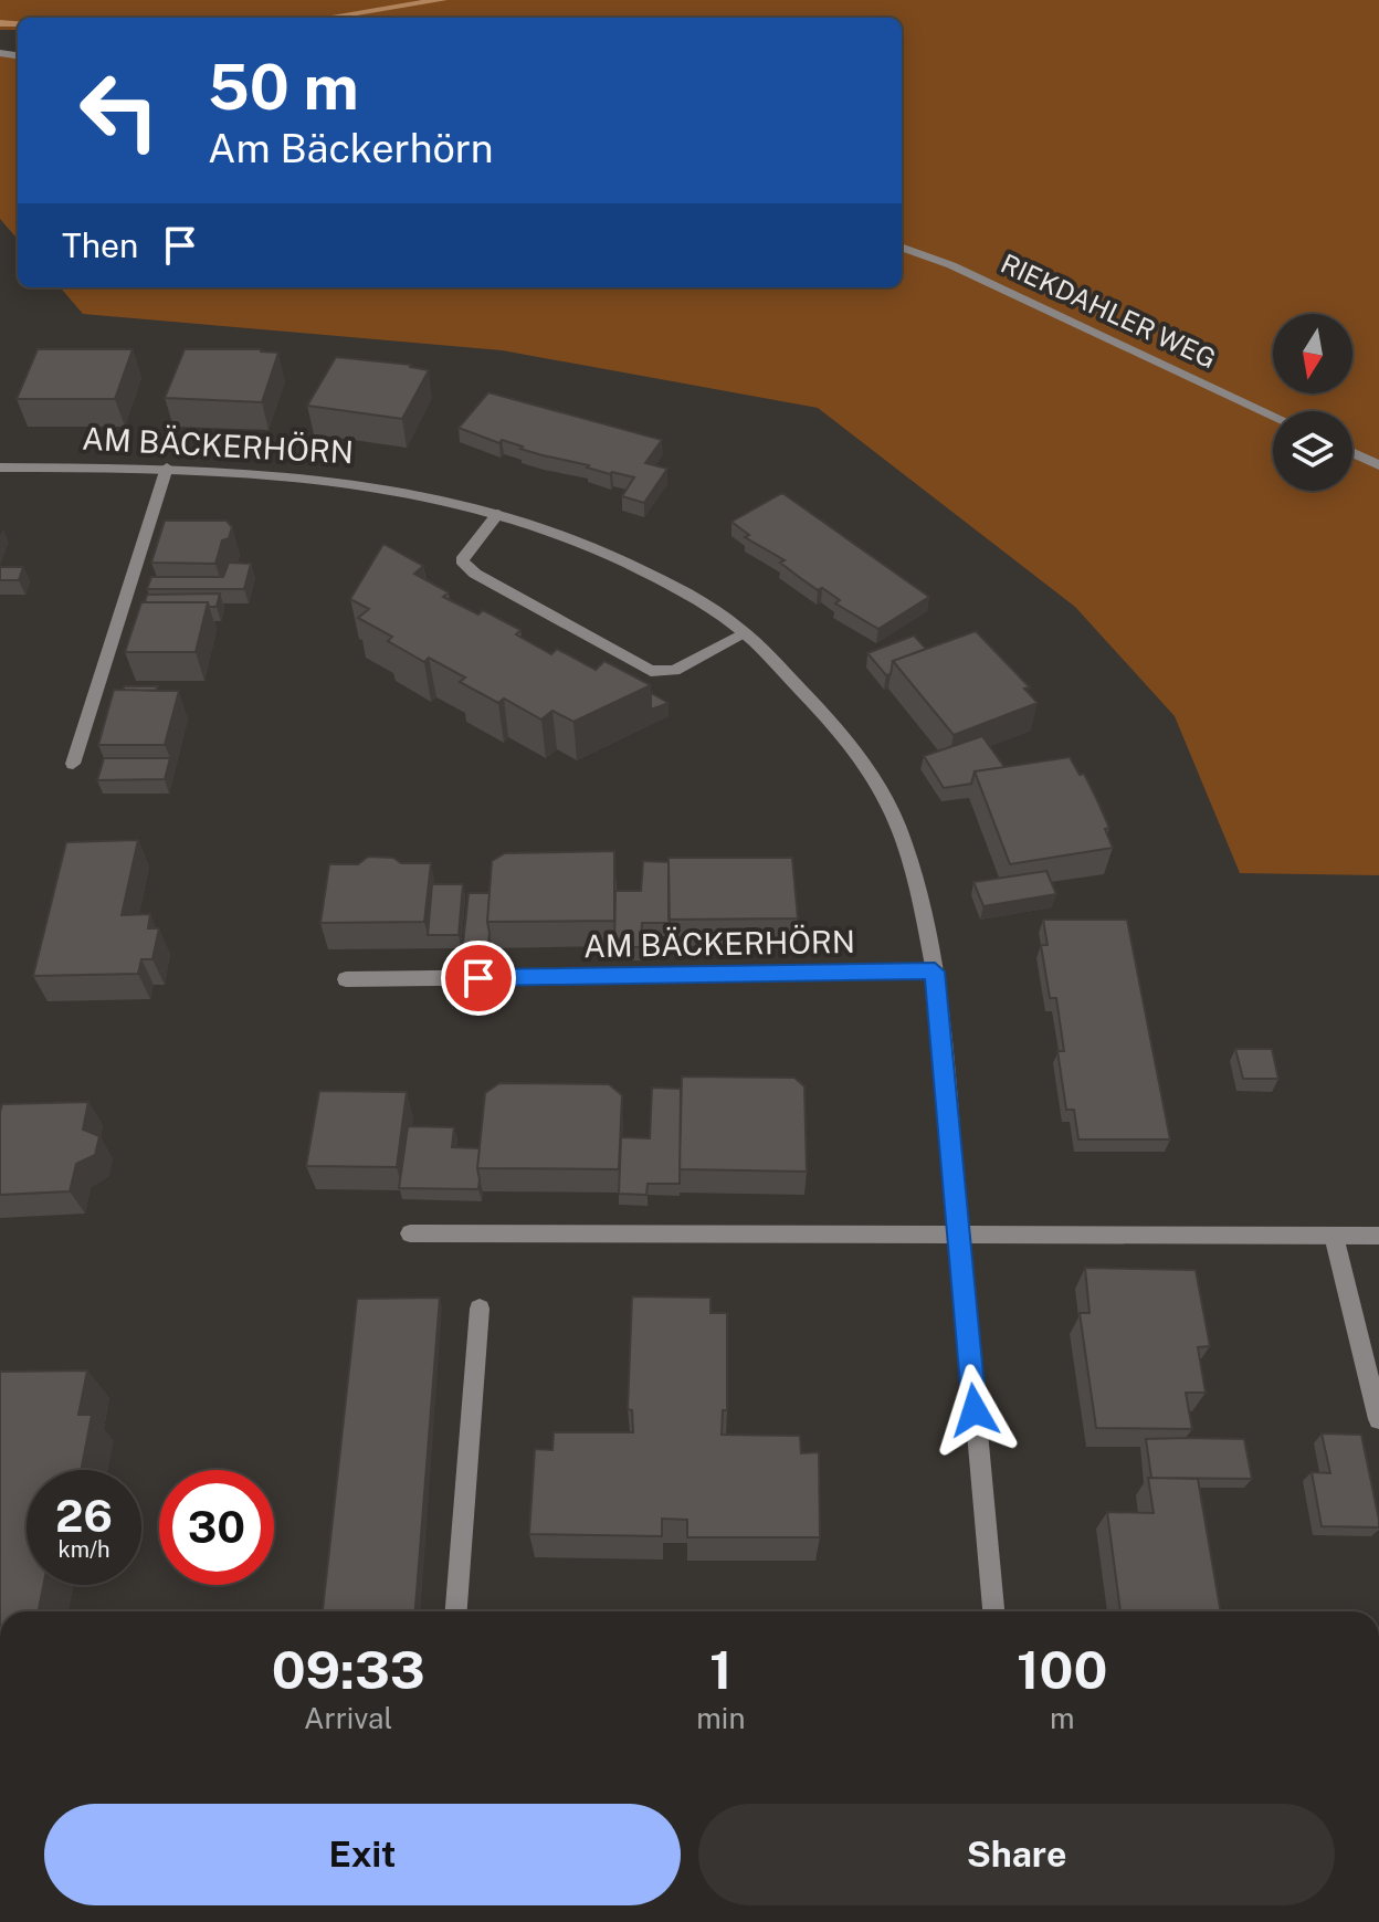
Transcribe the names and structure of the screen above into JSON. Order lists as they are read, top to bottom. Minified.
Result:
{"streets":{"street":["RIEKDAHLER WEG","AM BÄCKERHÖRN"]},"north":"bottom","page":{"turn":["50 m","Am Bäckerhörn"],"then":"Then","speed":"26 km/h","limit":"30","eta":["09:33","Arrival","1","min","100","m"],"buttons":["Exit","Share"]}}
